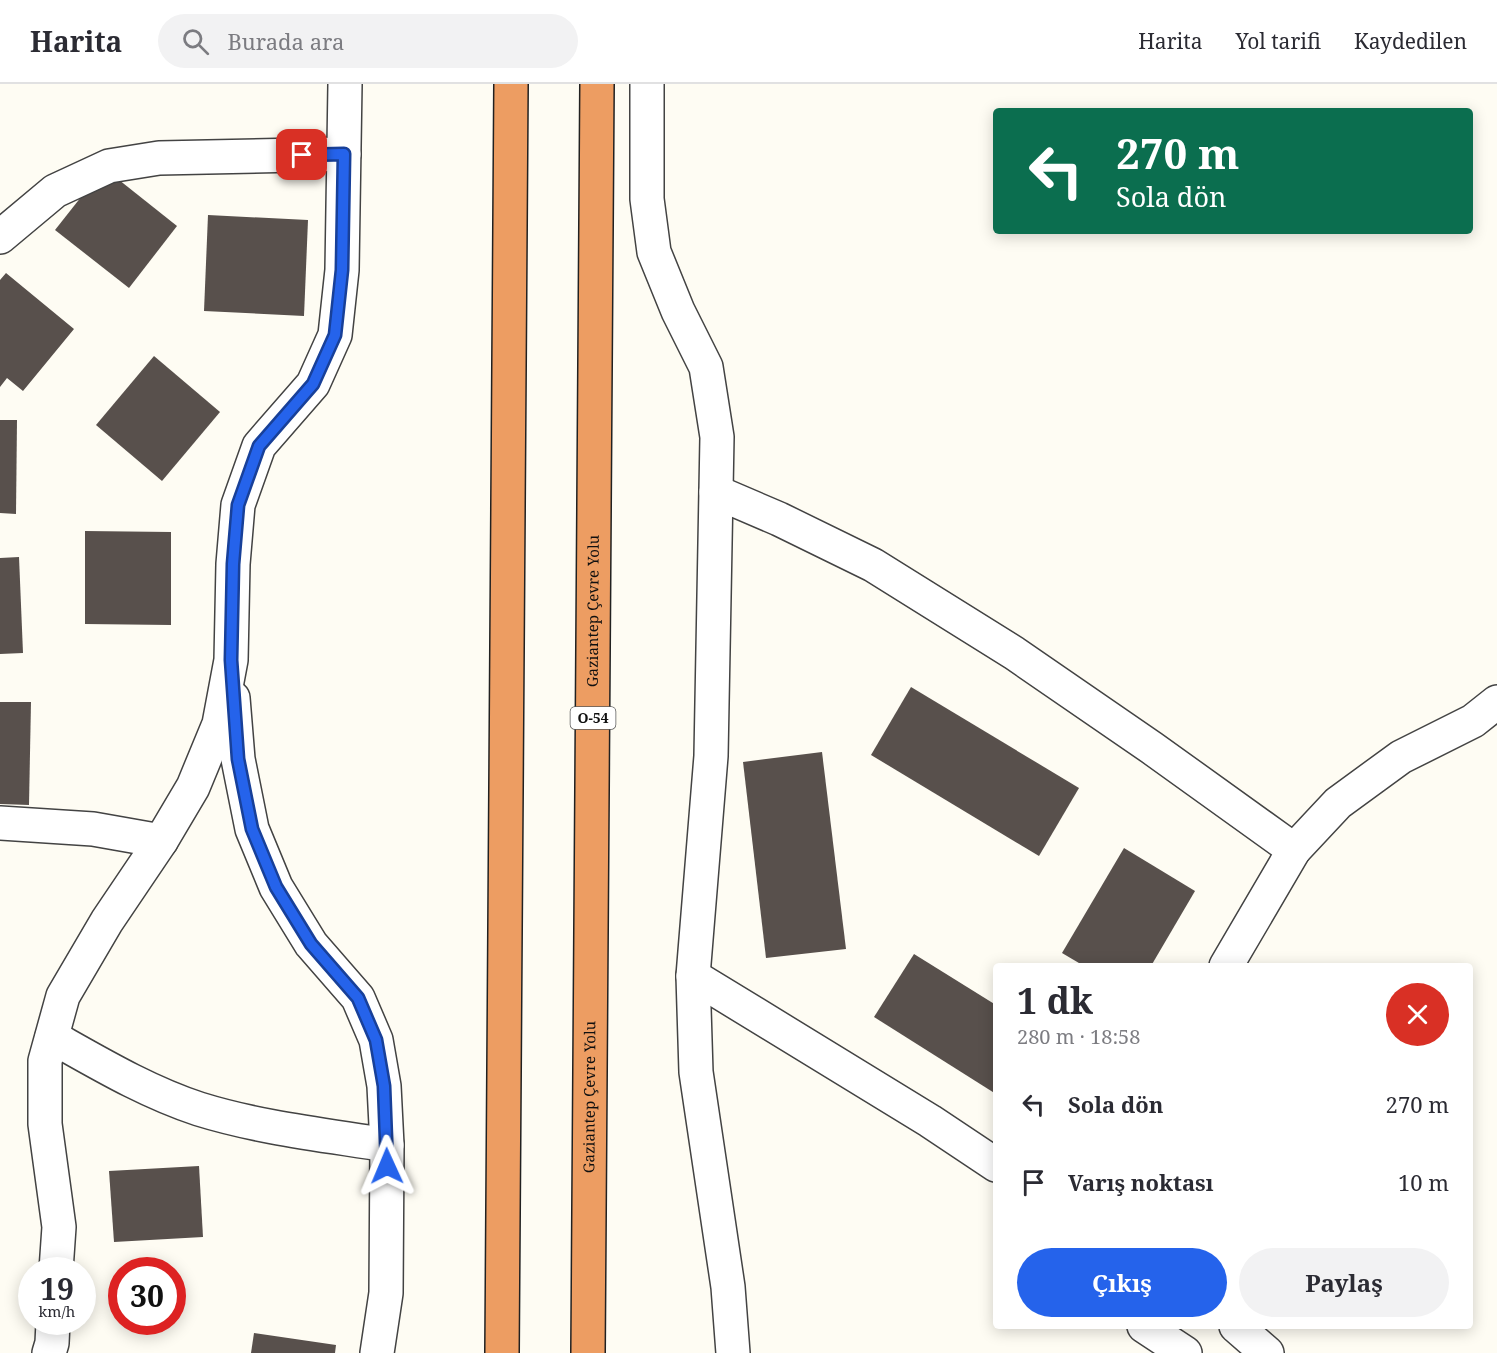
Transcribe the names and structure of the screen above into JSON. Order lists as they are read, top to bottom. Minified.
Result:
{"streets":{"highway":["Gaziantep Çevre Yolu","O-54"]},"page":{"header":"Harita","search":"Burada ara","nav":["Harita","Yol tarifi","Kaydedilen"],"turn":["270 m","Sola dön"],"heading":["1 dk","280 m · 18:58"],"list":[{"name":"Sola dön","value":"270 m"},{"name":"Varış noktası","value":"10 m"}],"buttons":["Çıkış","Paylaş"],"speed":"19 km/h","limit":"30"}}
